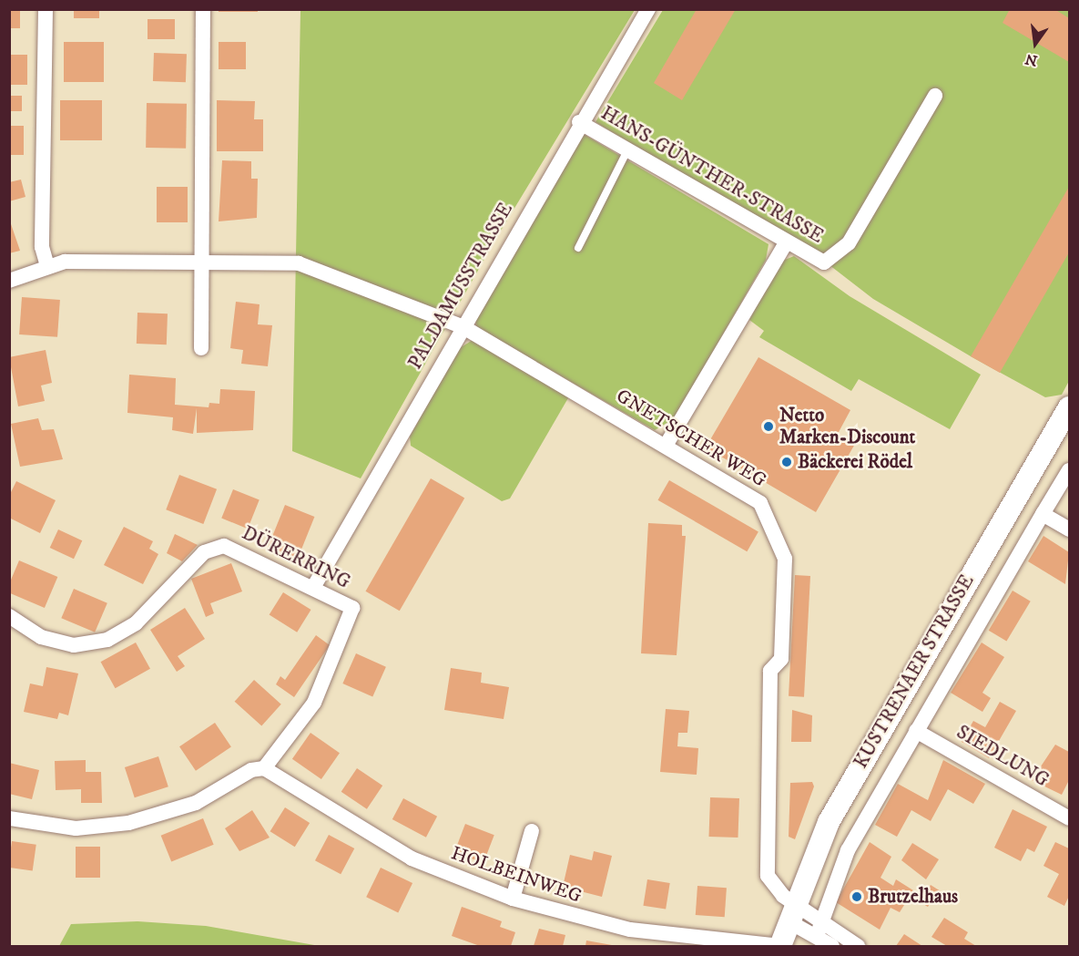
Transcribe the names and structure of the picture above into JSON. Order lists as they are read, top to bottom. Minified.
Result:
{"streets":{"street":["HANS-GÜNTHER-STRASSE","PALDAMUSSTRASSE","GNETSCHER WEG","DÜRERRING","KUSTRENAER STRASSE","SIEDLUNG","HOLBEINWEG"]},"crossings":[["HANS-GÜNTHER-STRASSE","PALDAMUSSTRASSE"],["PALDAMUSSTRASSE","GNETSCHER WEG"],["PALDAMUSSTRASSE","DÜRERRING"],["GNETSCHER WEG","KUSTRENAER STRASSE"],["DÜRERRING","HOLBEINWEG"],["KUSTRENAER STRASSE","HOLBEINWEG"]],"places":["Netto Marken-Discount","Bäckerei Rödel","Brutzelhaus"],"north":"bottom"}
